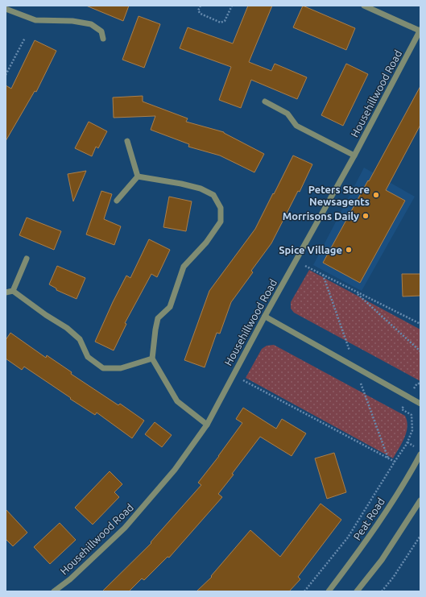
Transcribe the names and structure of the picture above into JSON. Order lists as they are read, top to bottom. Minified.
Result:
{"streets":{"street":["Househillwood Road","Peat Road"]},"places":["Peters Store Newsagents","Morrisons Daily","Spice Village"]}
